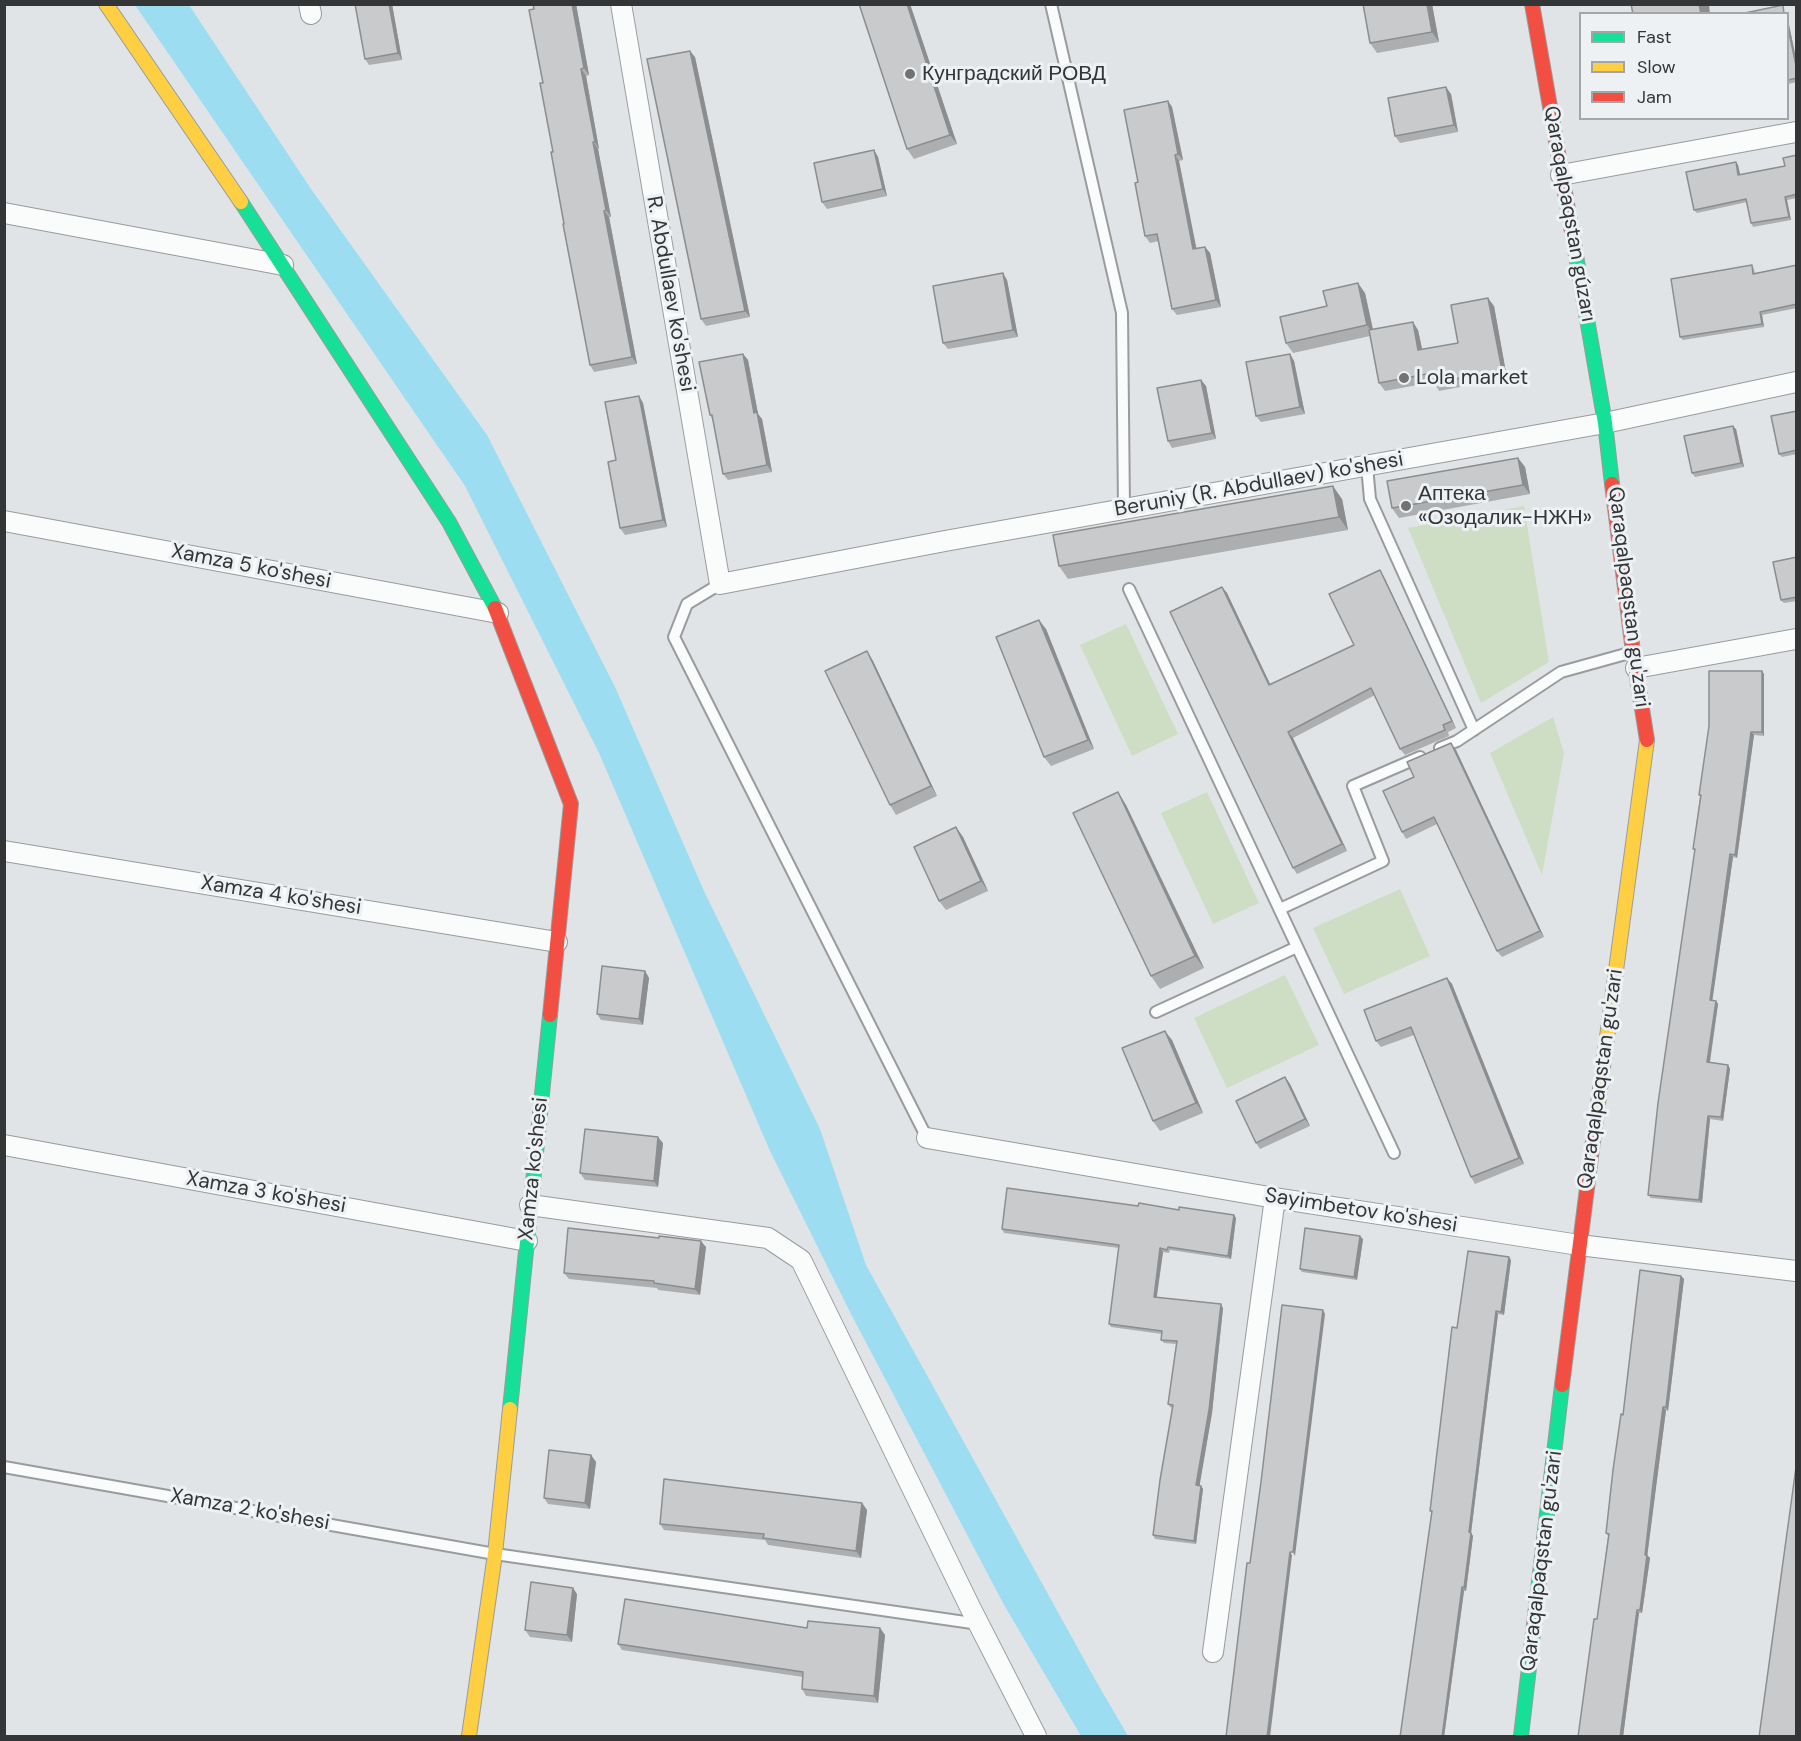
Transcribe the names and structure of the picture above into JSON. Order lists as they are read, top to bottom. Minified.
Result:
{"streets":{"street":["Qaraqalpaqstan gúzarı","R. Abdullaev ko'shesi","Beruniy (R. Abdullaev) ko'shesi","Xamza 5 ko'shesi","Qaraqalpaqstan gu'zari","Xamza 4 ko'shesi","Xamza ko'shesi","Xamza 3 ko'shesi","Sayimbetov ko'shesi"],"lane":["Xamza 2 ko'shesi"]},"crossings":[["Qaraqalpaqstan gúzarı","Beruniy (R. Abdullaev) ko'shesi"],["Qaraqalpaqstan gúzarı","Qaraqalpaqstan gu'zari"],["R. Abdullaev ko'shesi","Beruniy (R. Abdullaev) ko'shesi"],["Beruniy (R. Abdullaev) ko'shesi","Qaraqalpaqstan gu'zari"],["Xamza 5 ko'shesi","Xamza ko'shesi"],["Qaraqalpaqstan gu'zari","Sayimbetov ko'shesi"],["Xamza 4 ko'shesi","Xamza ko'shesi"],["Xamza ko'shesi","Xamza 3 ko'shesi"],["Xamza ko'shesi","Xamza 2 ko'shesi"]],"places":["Кунградский РОВД","Lola market","Аптека «Озодалик-НЖН»"],"legend":["Fast","Slow","Jam"]}
